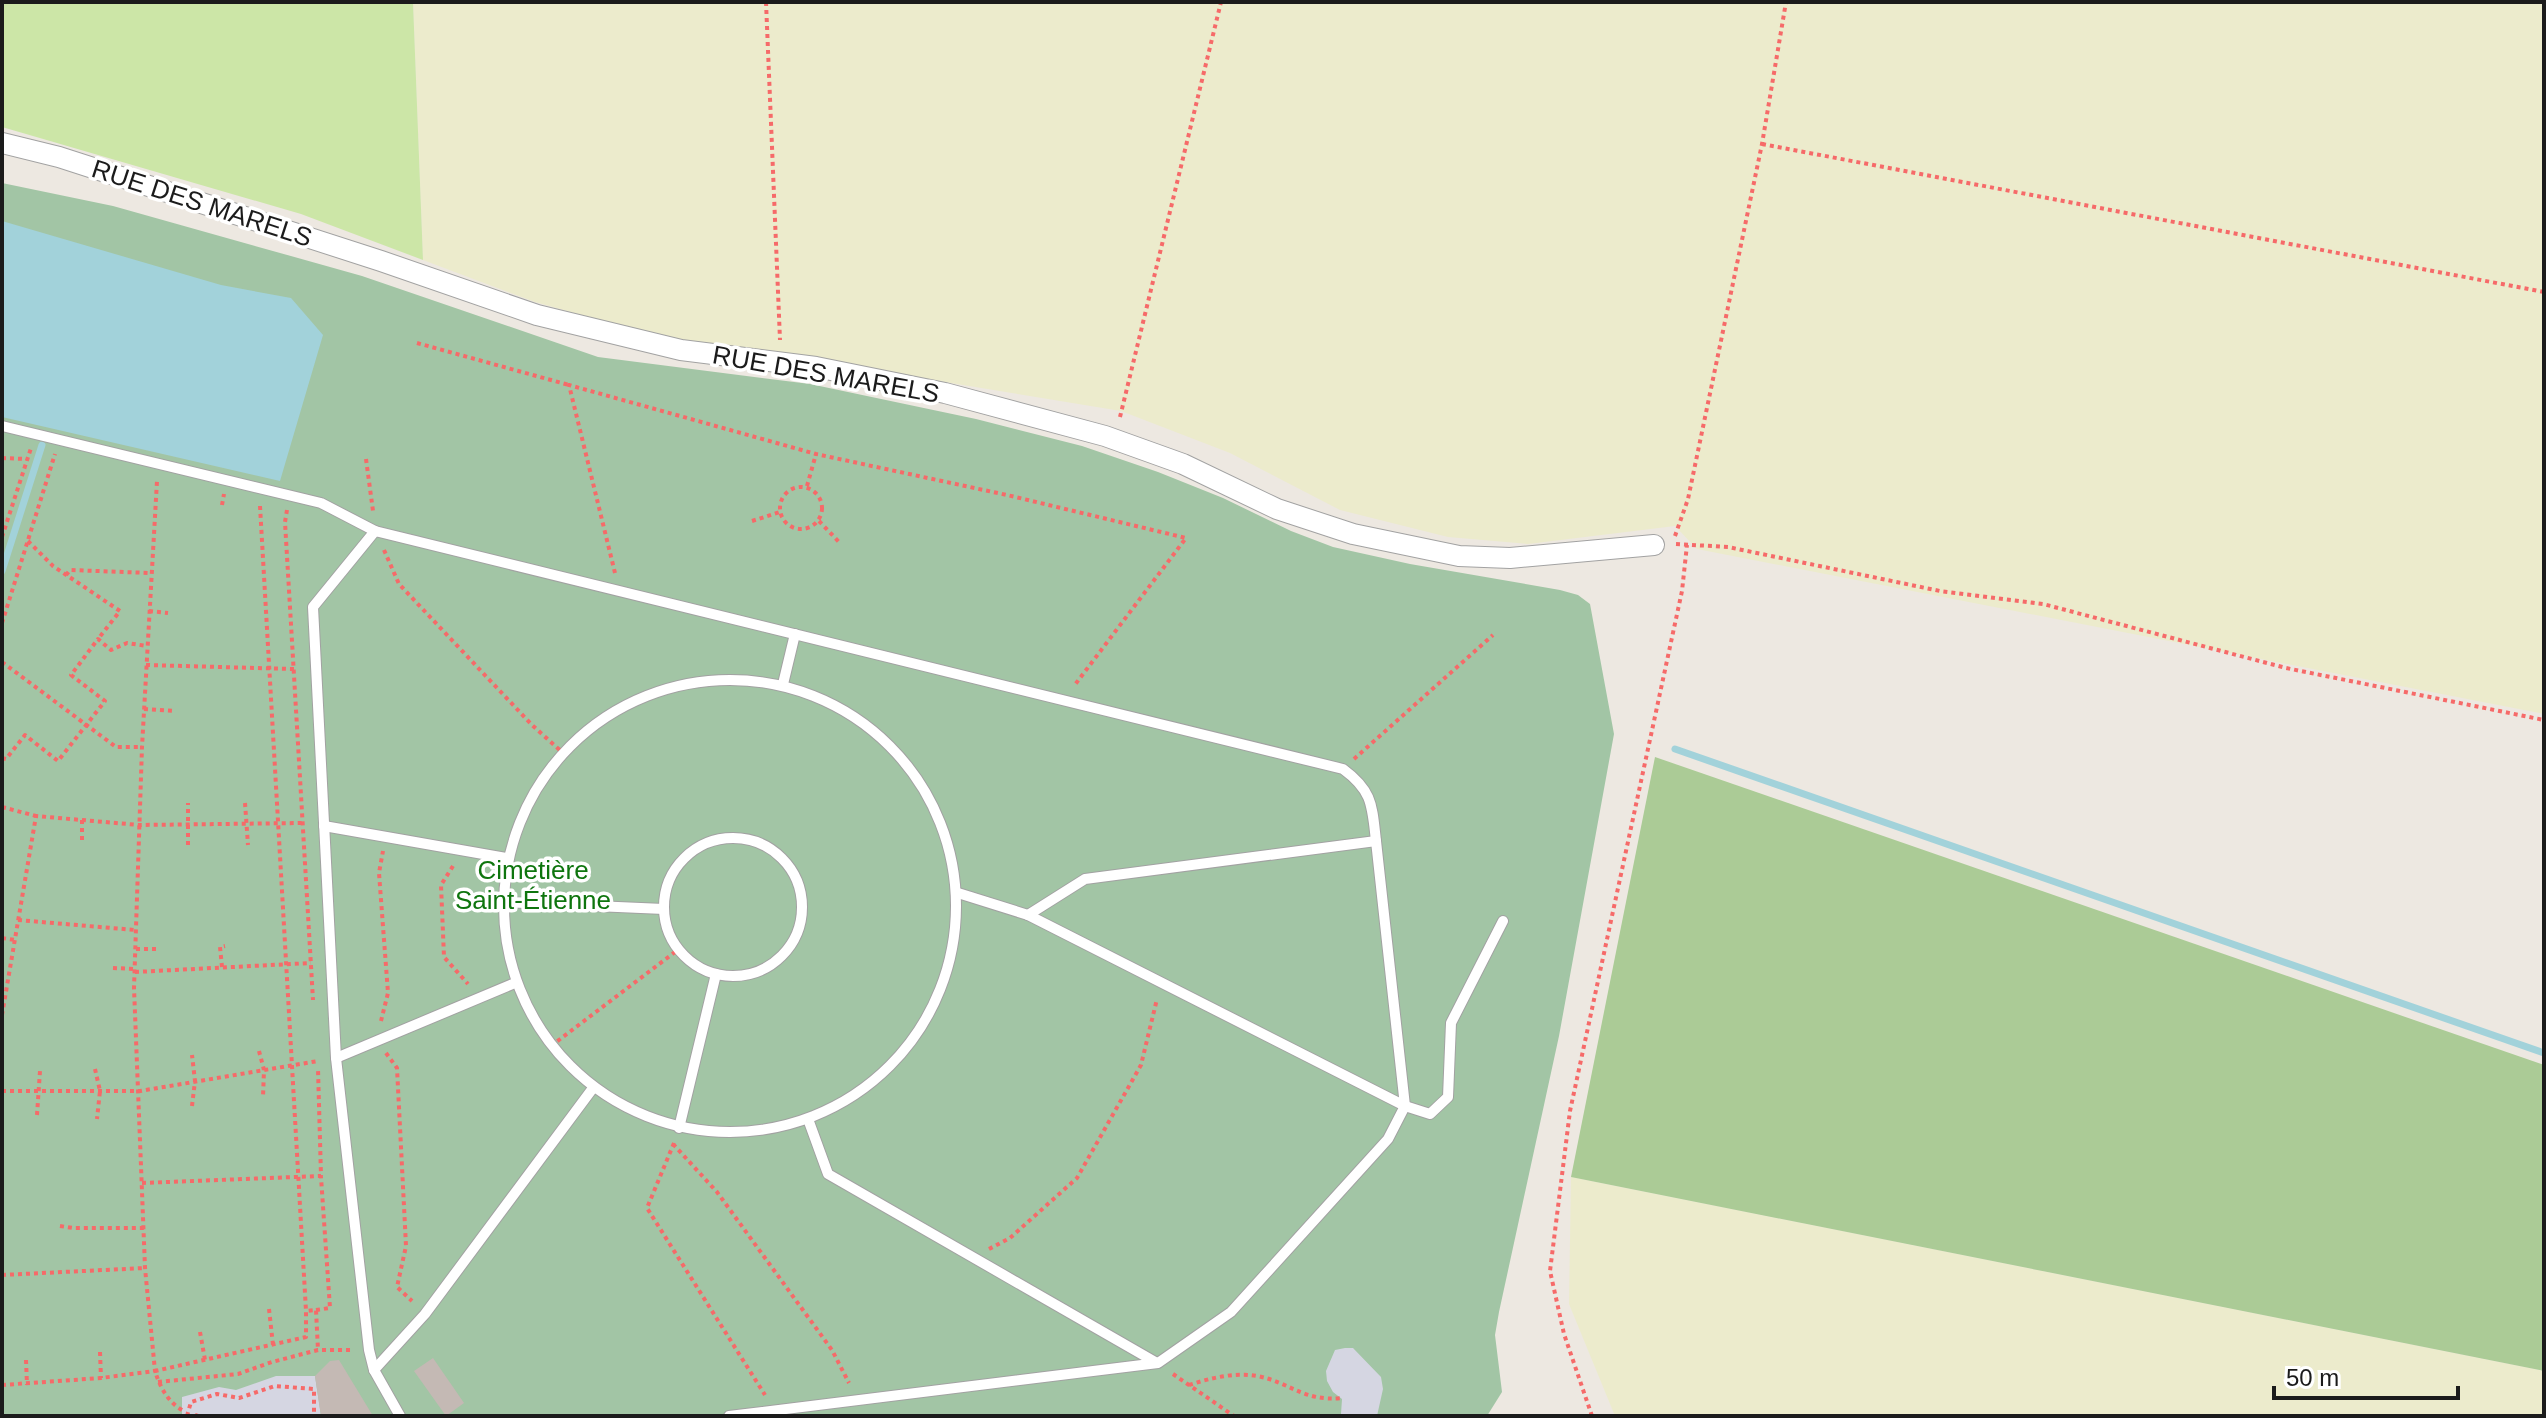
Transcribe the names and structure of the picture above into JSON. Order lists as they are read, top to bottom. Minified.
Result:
{"streets":{"street":["RUE DES MARELS"]},"parks":["Cimetière Saint-Étienne"],"scale_bar":"50 m"}
